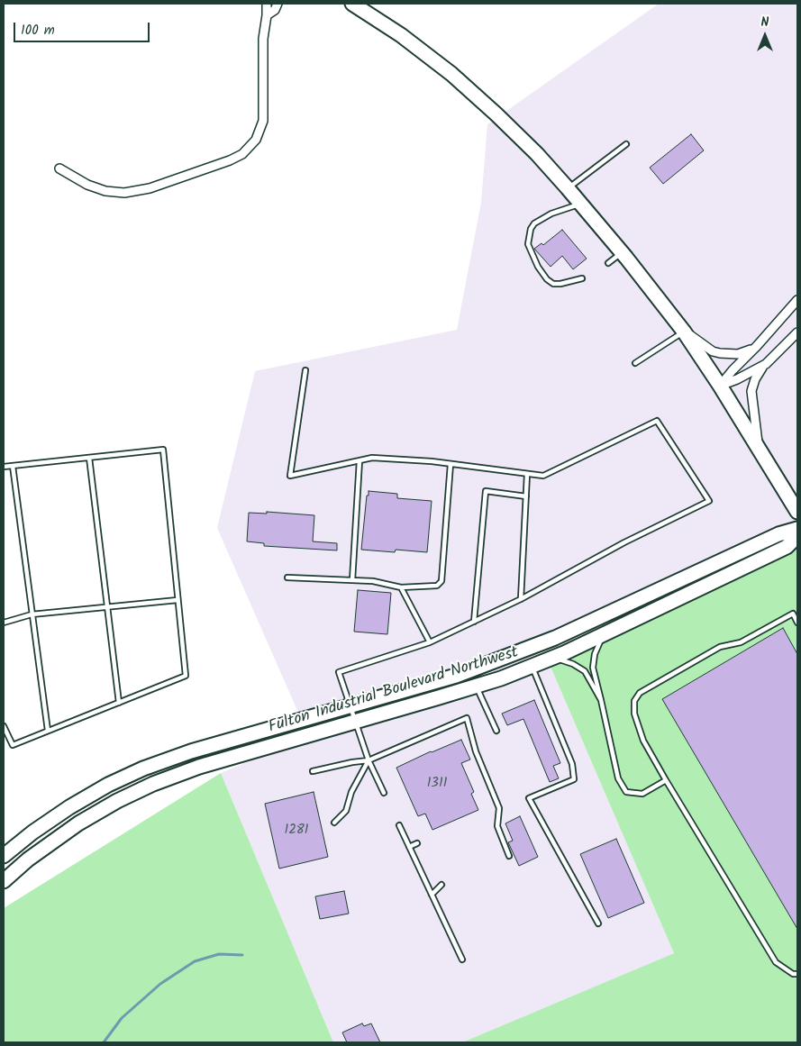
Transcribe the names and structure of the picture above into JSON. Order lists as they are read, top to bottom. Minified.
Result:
{"streets":{"main road":["Fulton Industrial Boulevard Northwest"]},"house_numbers":["1311","1281"],"scale_bar":"100 m","north":"top"}
